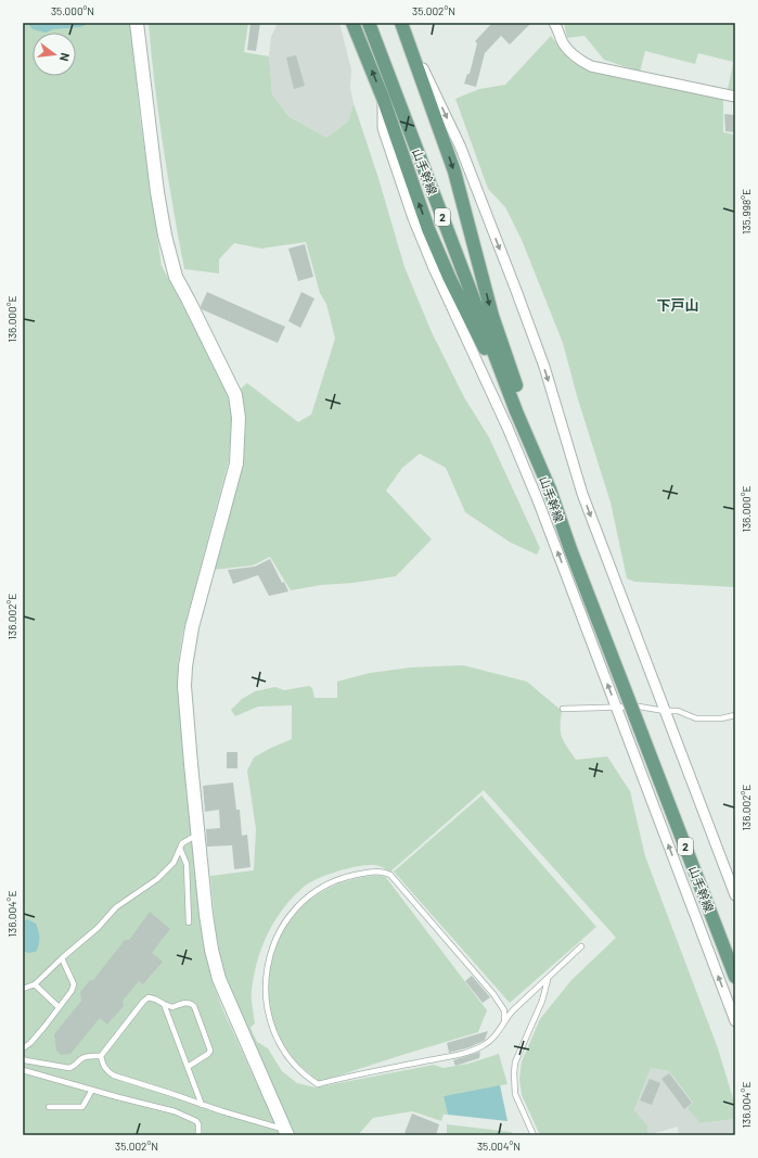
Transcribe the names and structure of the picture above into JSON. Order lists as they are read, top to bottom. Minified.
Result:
{"streets":{"main road":["山手幹線","2"]},"districts":["下戸山"],"north":"right","coordinates":["35.000°N","35.002°N","135.998°E","136.000°E","136.002°E","136.004°E","35.004°N"]}
